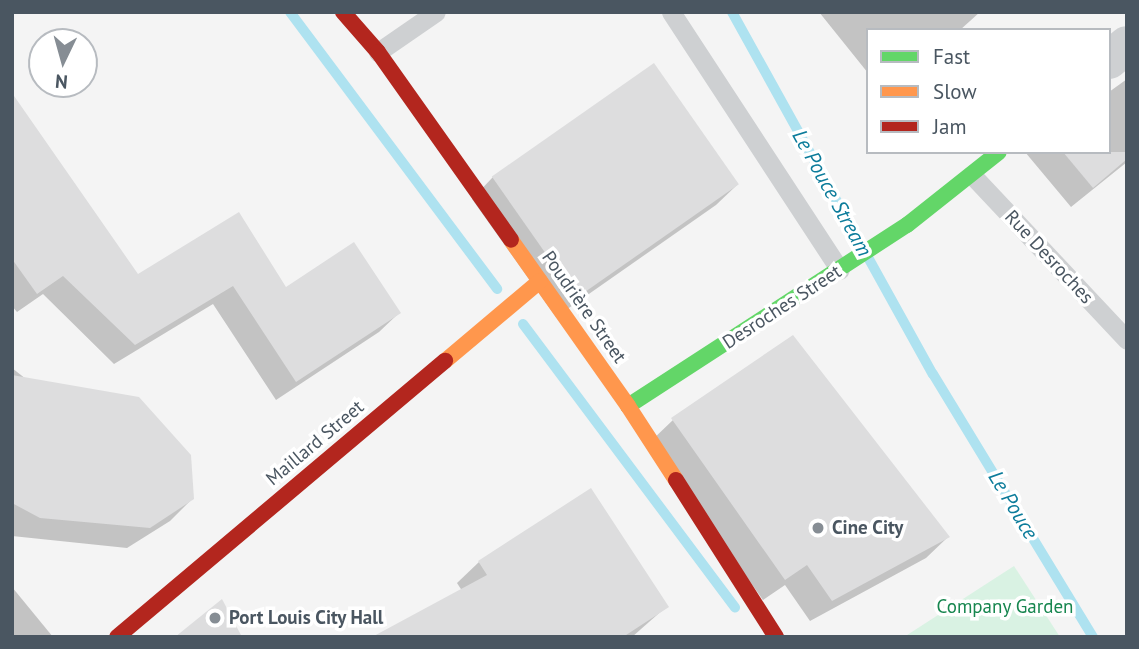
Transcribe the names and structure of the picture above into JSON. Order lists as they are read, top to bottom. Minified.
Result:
{"streets":{"street":["Poudrière Street","Desroches Street","Maillard Street"],"lane":["Rue Desroches"]},"crossings":[["Rue Desroches","Desroches Street"],["Poudrière Street","Desroches Street"],["Poudrière Street","Maillard Street"]],"water":["Le Pouce Stream","Le Pouce"],"parks":["Company Garden"],"places":["Cine City","Port Louis City Hall"],"legend":["Fast","Slow","Jam"],"north":"bottom"}
